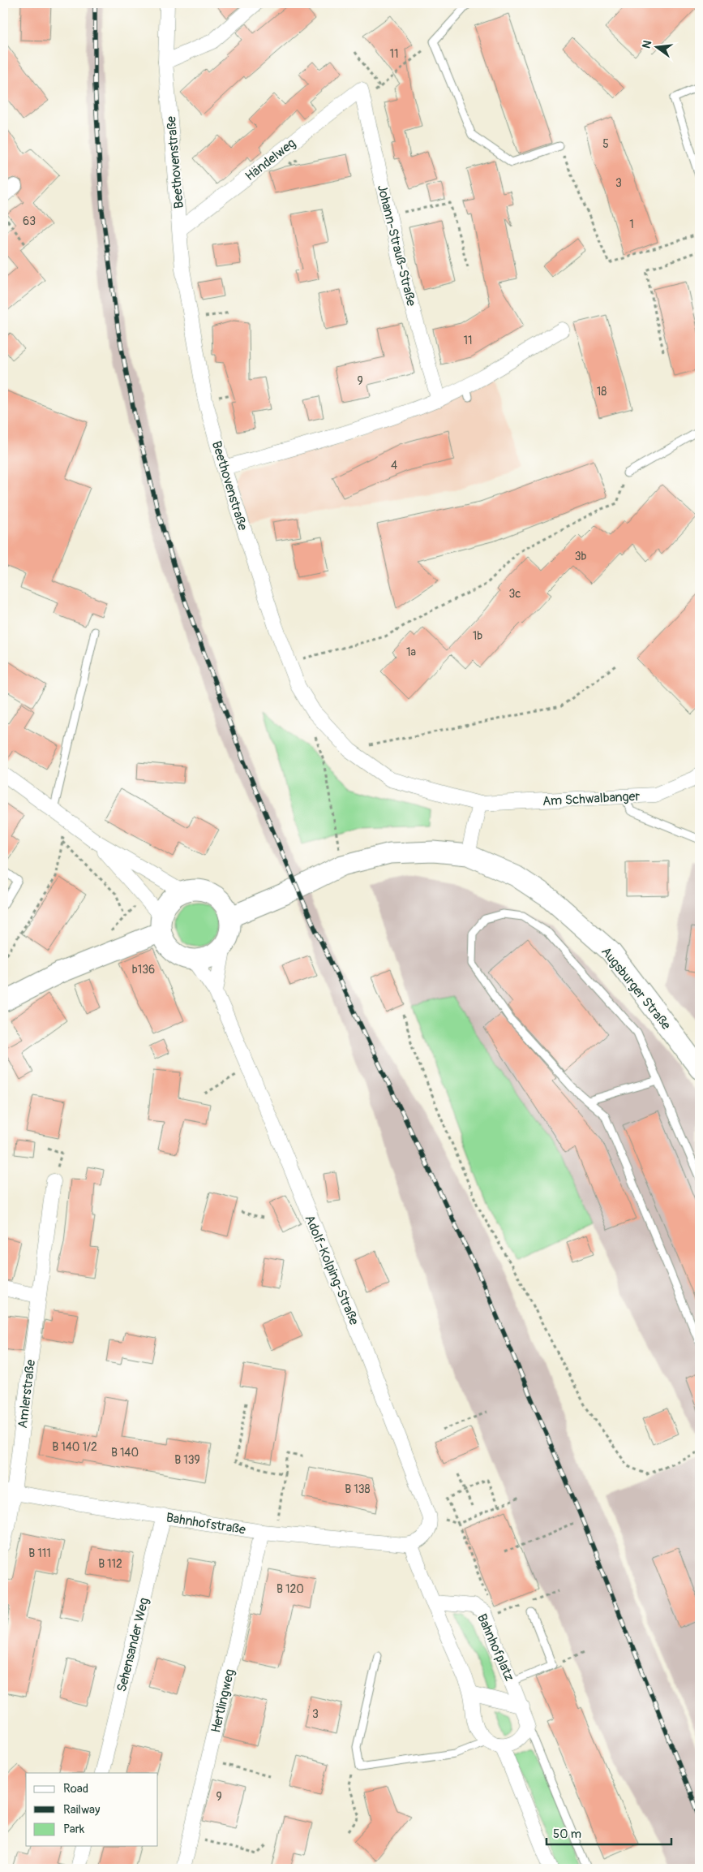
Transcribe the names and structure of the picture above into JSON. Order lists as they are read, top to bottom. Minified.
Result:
{"streets":{"main road":["Augsburger Straße"],"street":["Händelweg","Beethovenstraße","Johann-Strauß-Straße","Am Schwalbanger","Adolf-Kolping-Straße","Amlerstraße","Bahnhofstraße","Sehensander Weg","Bahnhofplatz","Hertlingweg"]},"crossings":[["Händelweg","Beethovenstraße"],["Händelweg","Johann-Strauß-Straße"],["Beethovenstraße","Am Schwalbanger"],["Augsburger Straße","Adolf-Kolping-Straße"],["Adolf-Kolping-Straße","Bahnhofstraße"],["Amlerstraße","Bahnhofstraße"],["Bahnhofstraße","Sehensander Weg"],["Bahnhofstraße","Hertlingweg"]],"house_numbers":["11","5","3","63","1","11","9","18","4","3b","3c","1b","1a","b136","B 140 1/2","B 140","B 139","B 138","B 111","B 112","B 120","3","9"],"legend":["Road","Railway","Park"],"scale_bar":"50 m","north":"left"}
